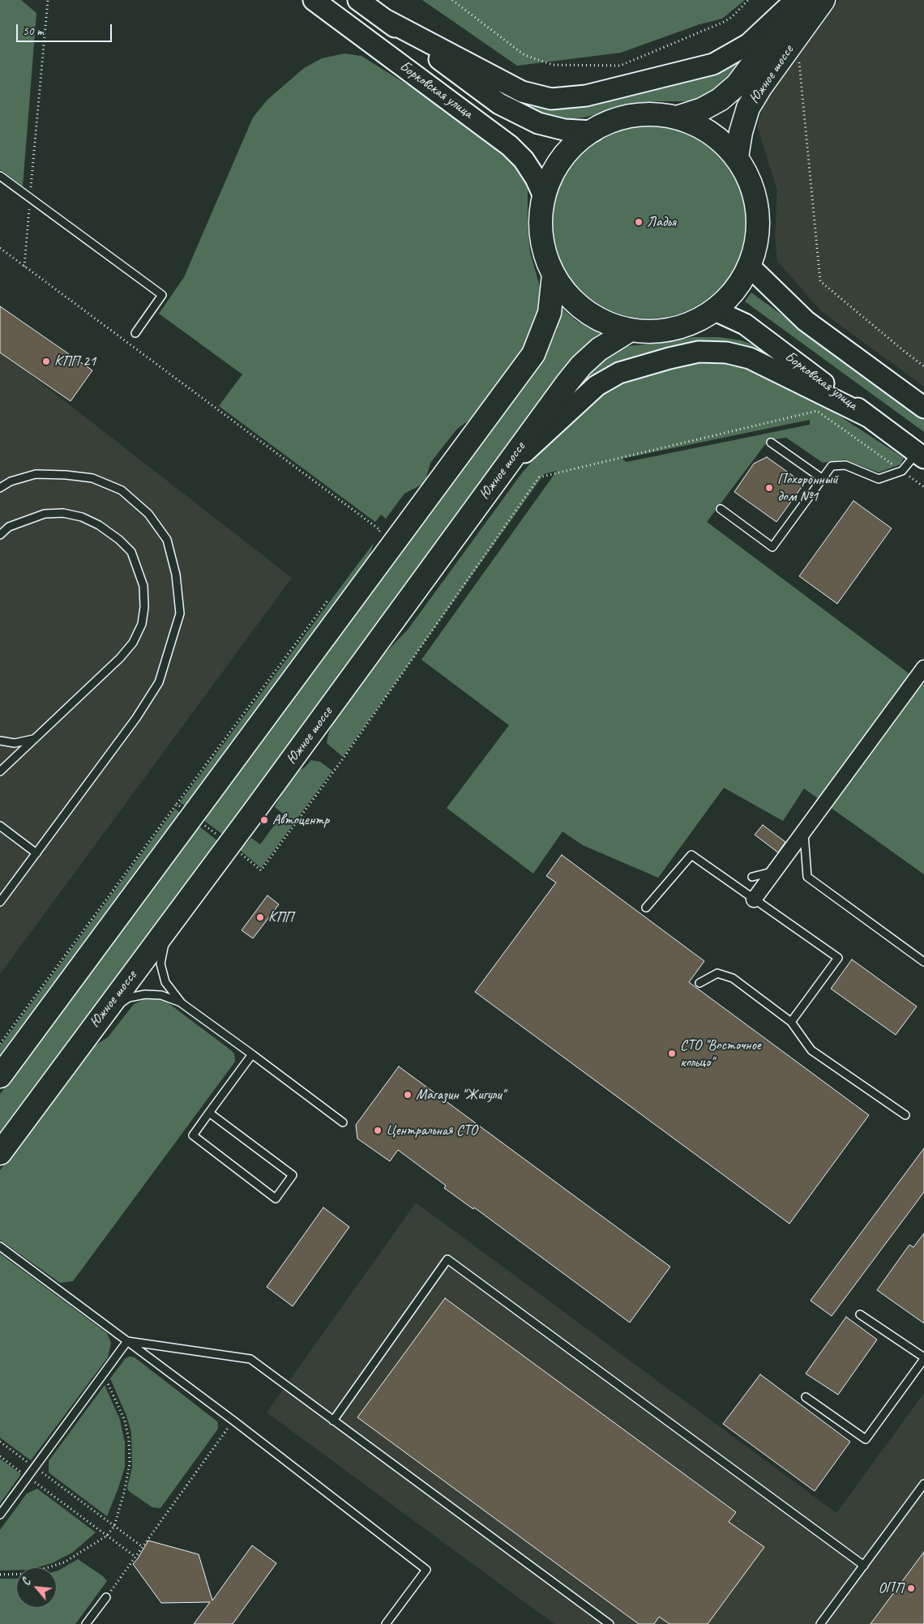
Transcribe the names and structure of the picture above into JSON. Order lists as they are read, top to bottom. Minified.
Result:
{"streets":{"main road":["Южное шоссе","Борковская улица"]},"places":["Ладья","КПП 21","Похоронный дом №1","Автоцентр","КПП","СТО \"Восточное кольцо\"","Магазин \"Жигули\"","Центральная СТО","ОПП"],"scale_bar":"50 m","north":"top left"}
